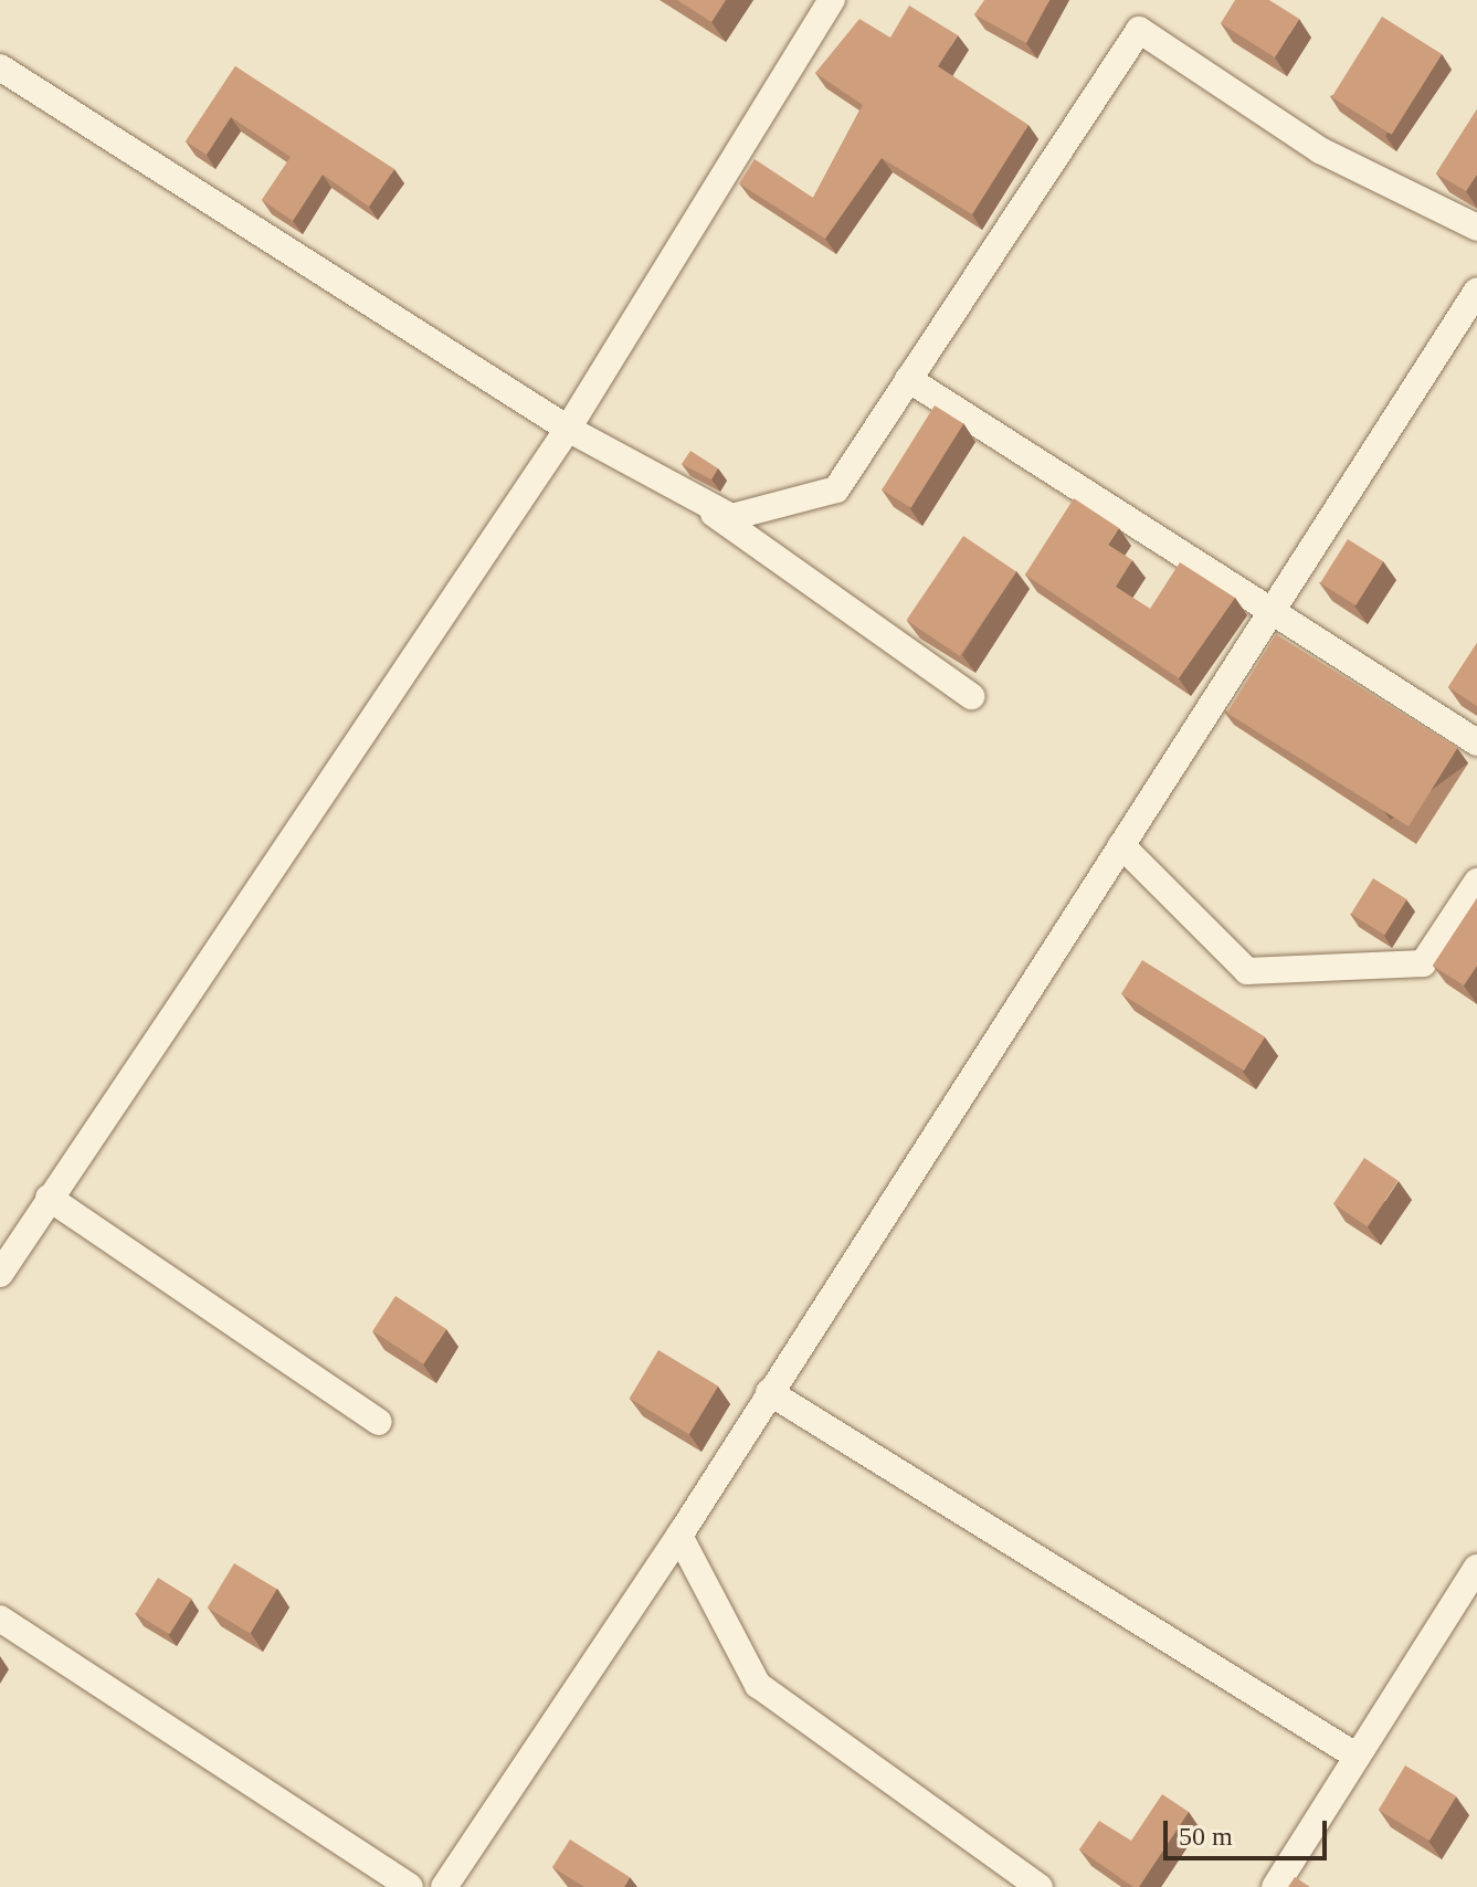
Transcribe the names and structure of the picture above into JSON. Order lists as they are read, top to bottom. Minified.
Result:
{"scale_bar":"50 m"}
